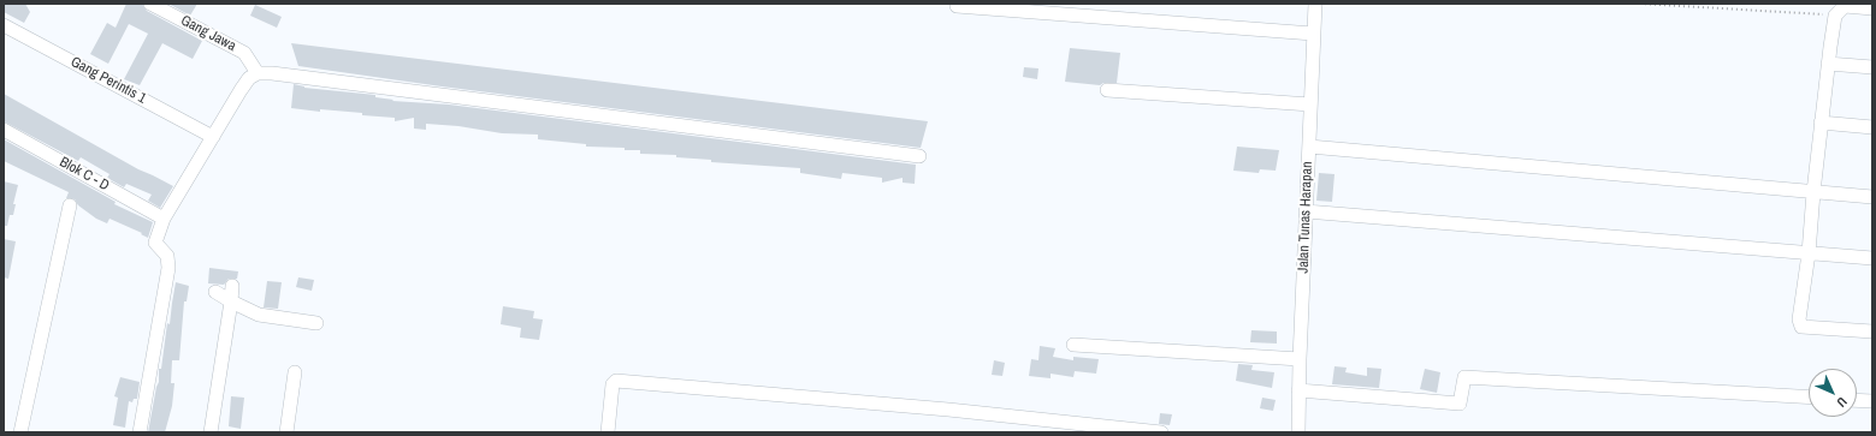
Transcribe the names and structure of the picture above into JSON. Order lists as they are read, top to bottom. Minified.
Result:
{"streets":{"street":["Gang Jawa","Gang Perintis 1","Blok C - D","Jalan Tunas Harapan"]},"north":"bottom right"}
